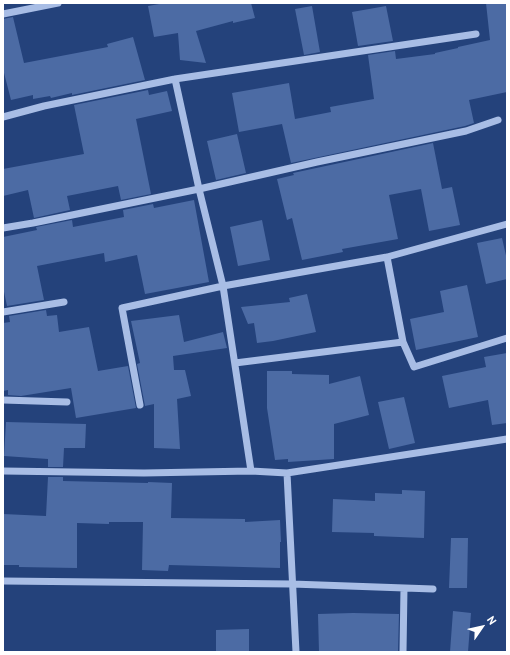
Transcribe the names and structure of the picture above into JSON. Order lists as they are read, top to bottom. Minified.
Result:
{"north":"top right"}
